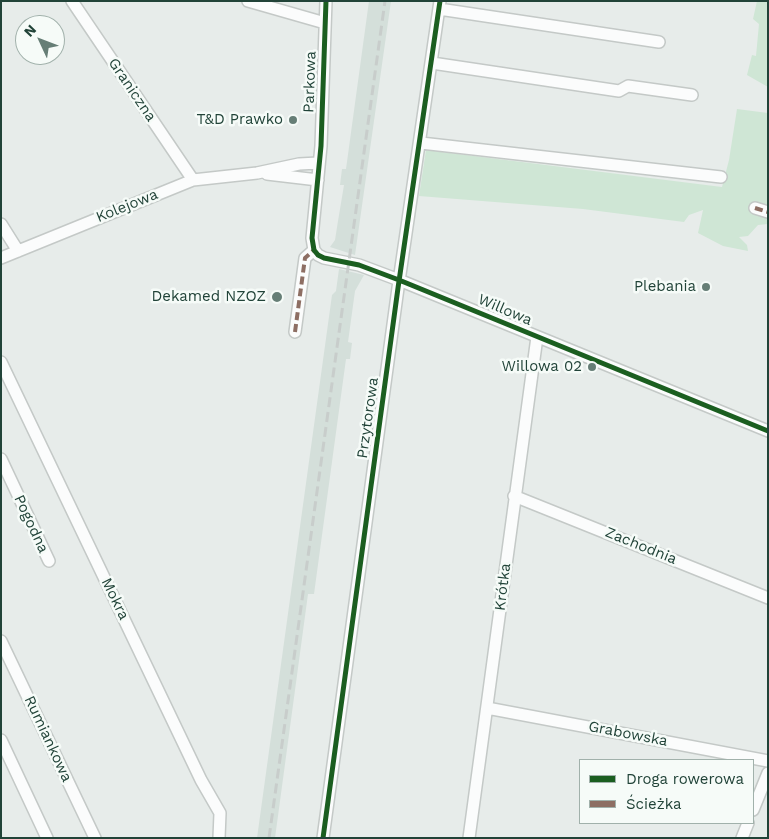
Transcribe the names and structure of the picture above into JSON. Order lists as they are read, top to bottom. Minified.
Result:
{"streets":{"street":["Parkowa","Graniczna","Kolejowa","Willowa","Przytorowa","Pogodna","Zachodnia","Krótka","Mokra","Grabowska","Rumiankowa"]},"crossings":[["Parkowa","Kolejowa"],["Graniczna","Kolejowa"],["Willowa","Przytorowa"],["Willowa","Krótka"],["Zachodnia","Krótka"],["Krótka","Grabowska"]],"places":["T&D Prawko","Plebania","Dekamed NZOZ","Willowa 02"],"legend":["Droga rowerowa","Ścieżka"],"north":"top left"}
